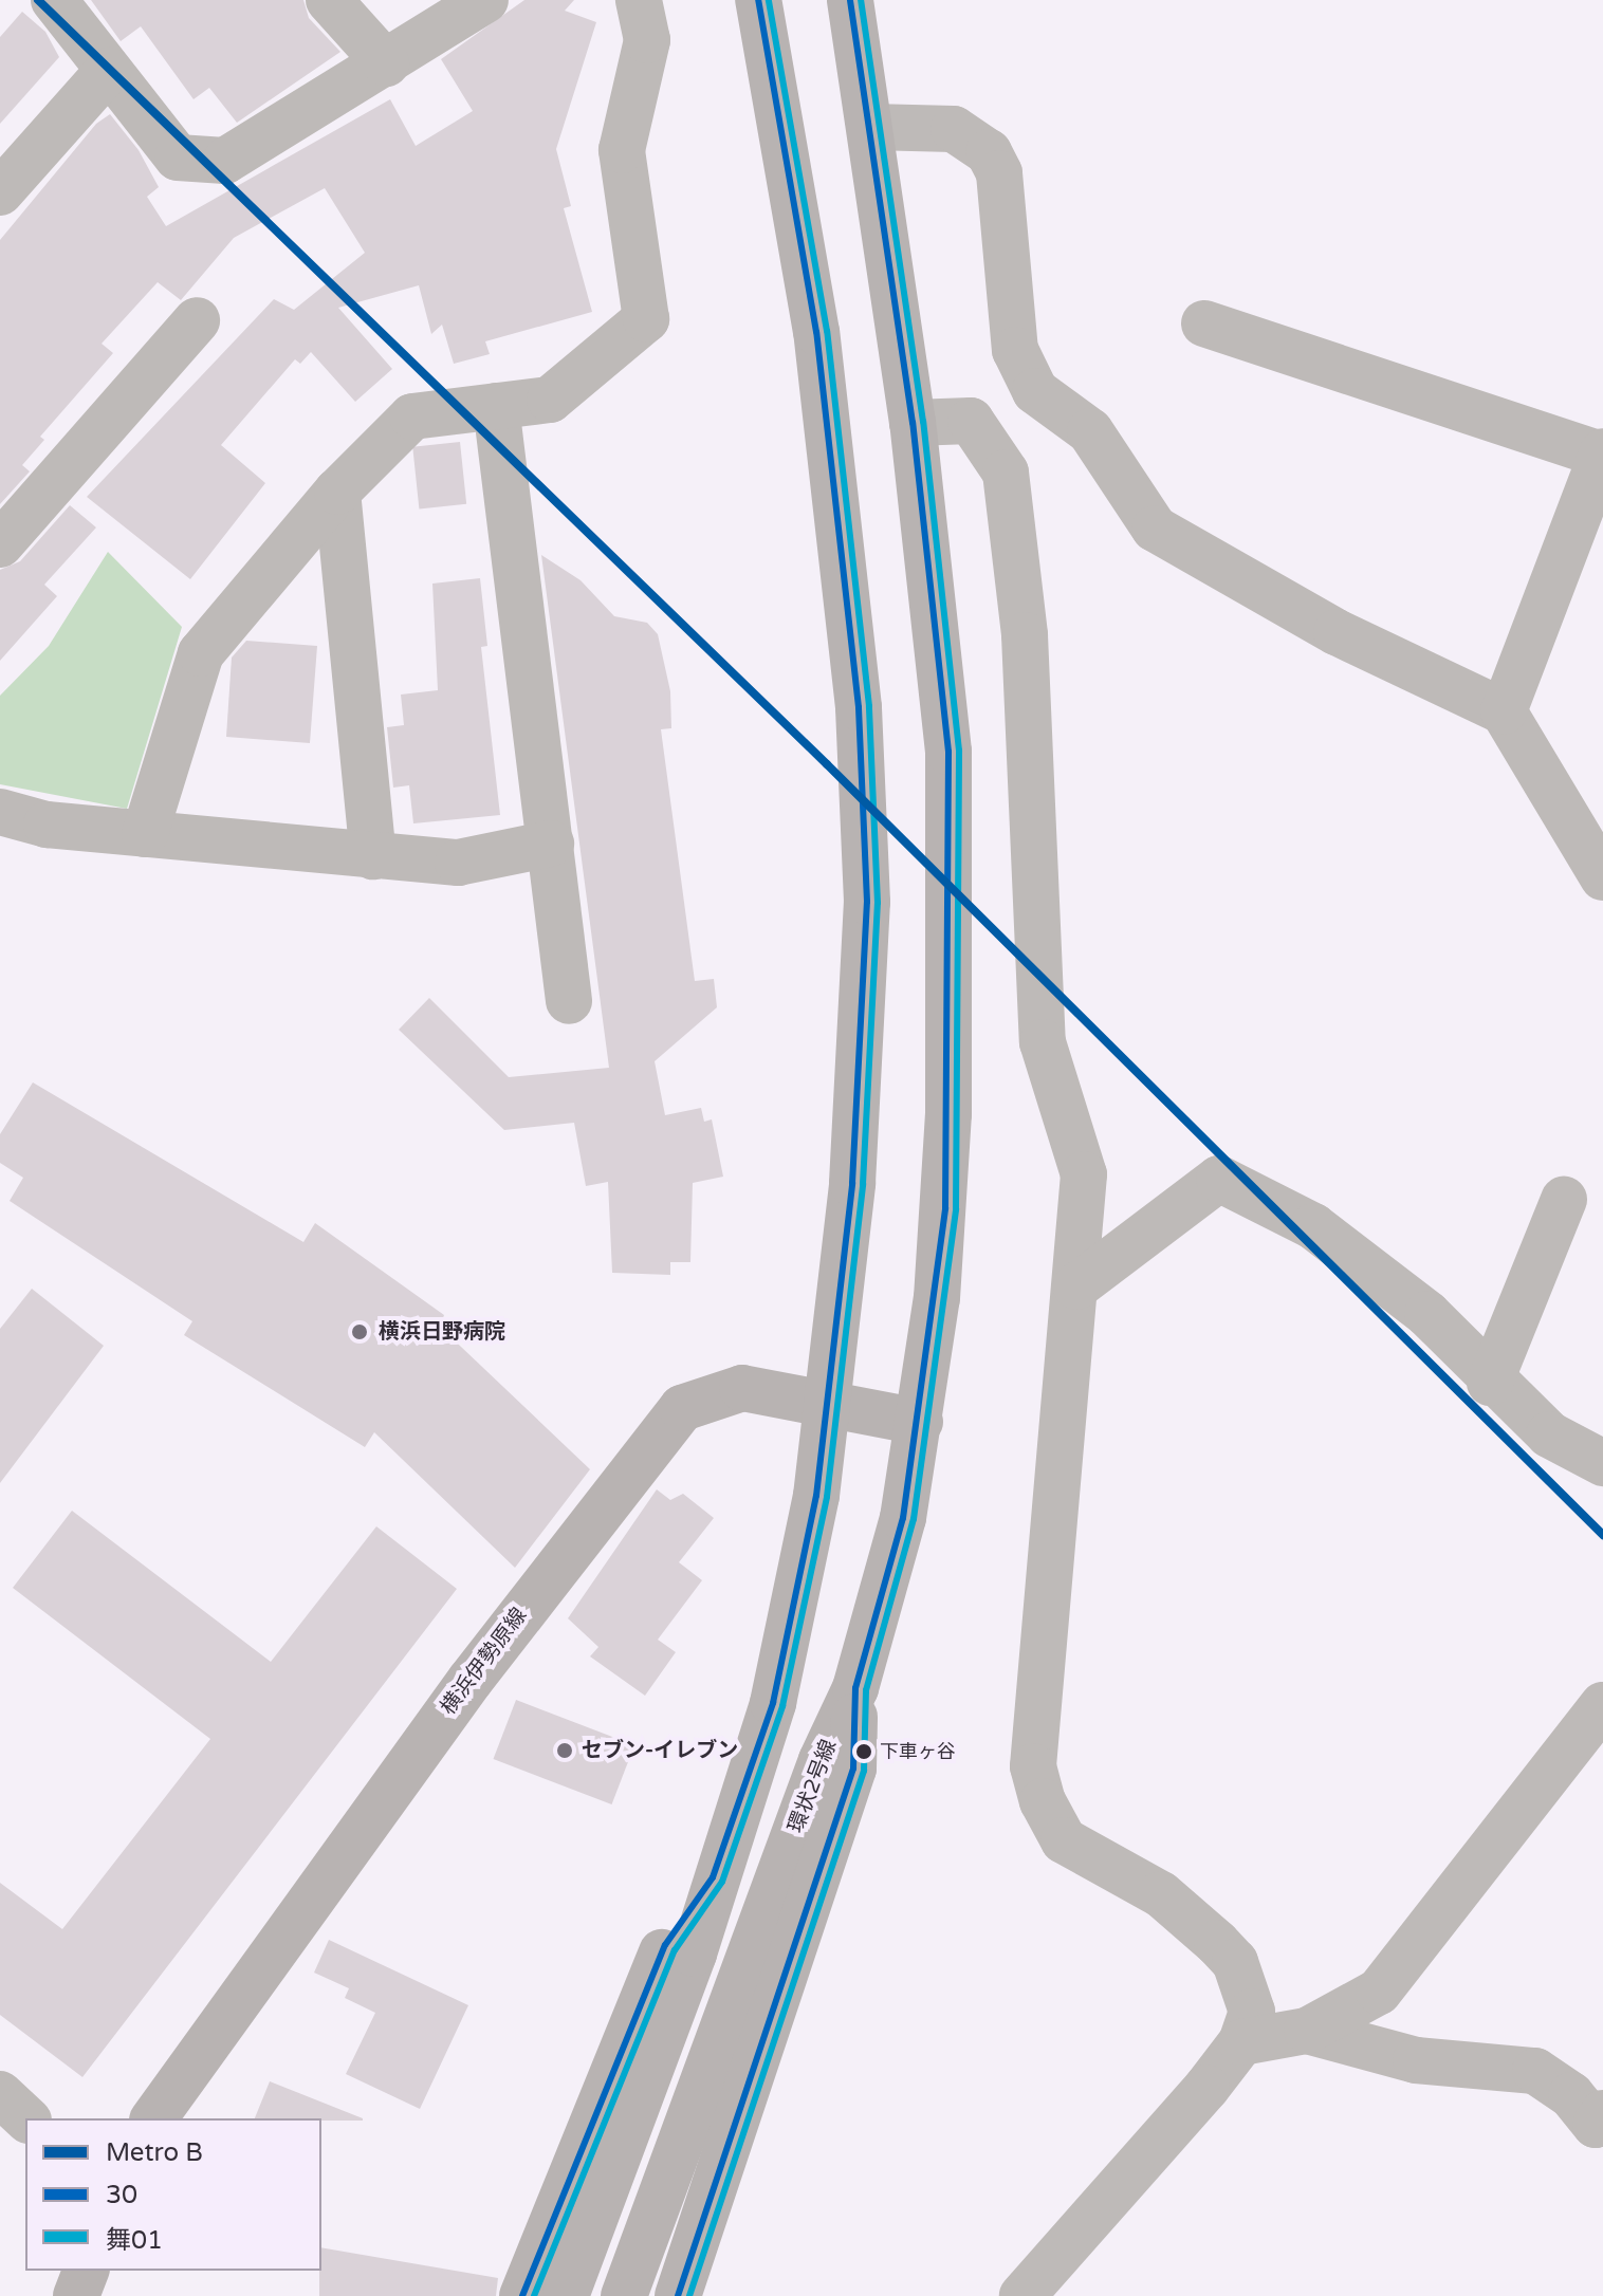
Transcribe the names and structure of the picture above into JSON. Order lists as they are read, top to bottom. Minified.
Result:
{"streets":{"main road":["横浜伊勢原線","環状2号線"]},"crossings":[["横浜伊勢原線","環状2号線"]],"places":["横浜日野病院","セブン-イレブン","下車ヶ谷"],"lines":["metro line B","transit line 30","transit line 舞01"],"legend":["Metro B","30","舞01"]}
